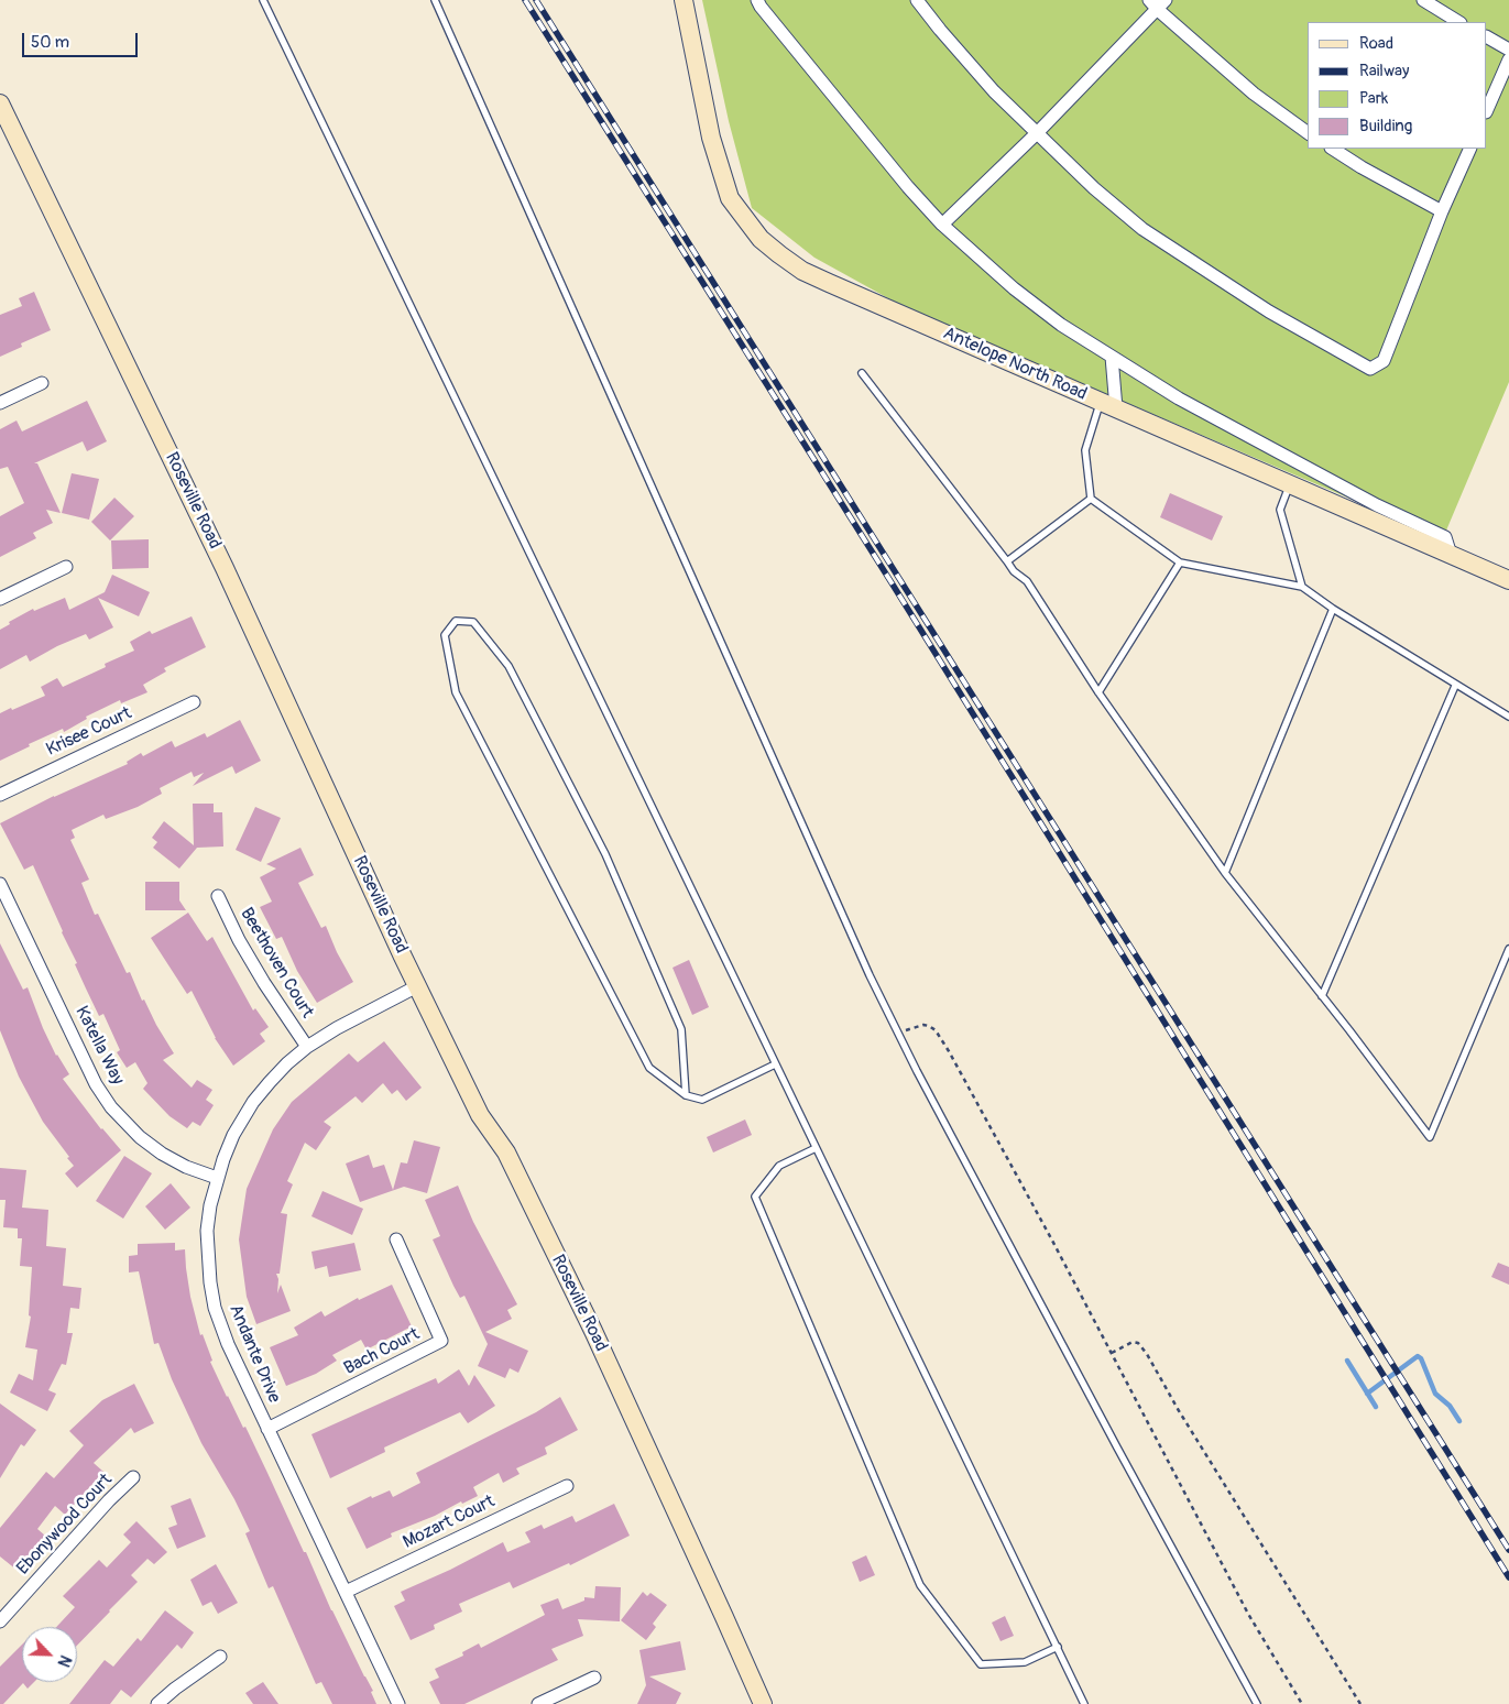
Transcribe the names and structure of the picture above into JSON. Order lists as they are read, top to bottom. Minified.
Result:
{"streets":{"main road":["Antelope North Road","Roseville Road"],"street":["Krisee Court","Beethoven Court","Katella Way","Bach Court","Andante Drive","Mozart Court","Ebonywood Court"]},"crossings":[["Roseville Road","Andante Drive"],["Beethoven Court","Andante Drive"],["Katella Way","Andante Drive"],["Bach Court","Andante Drive"],["Andante Drive","Mozart Court"]],"legend":["Road","Railway","Park","Building"],"scale_bar":"50 m","north":"bottom right"}
